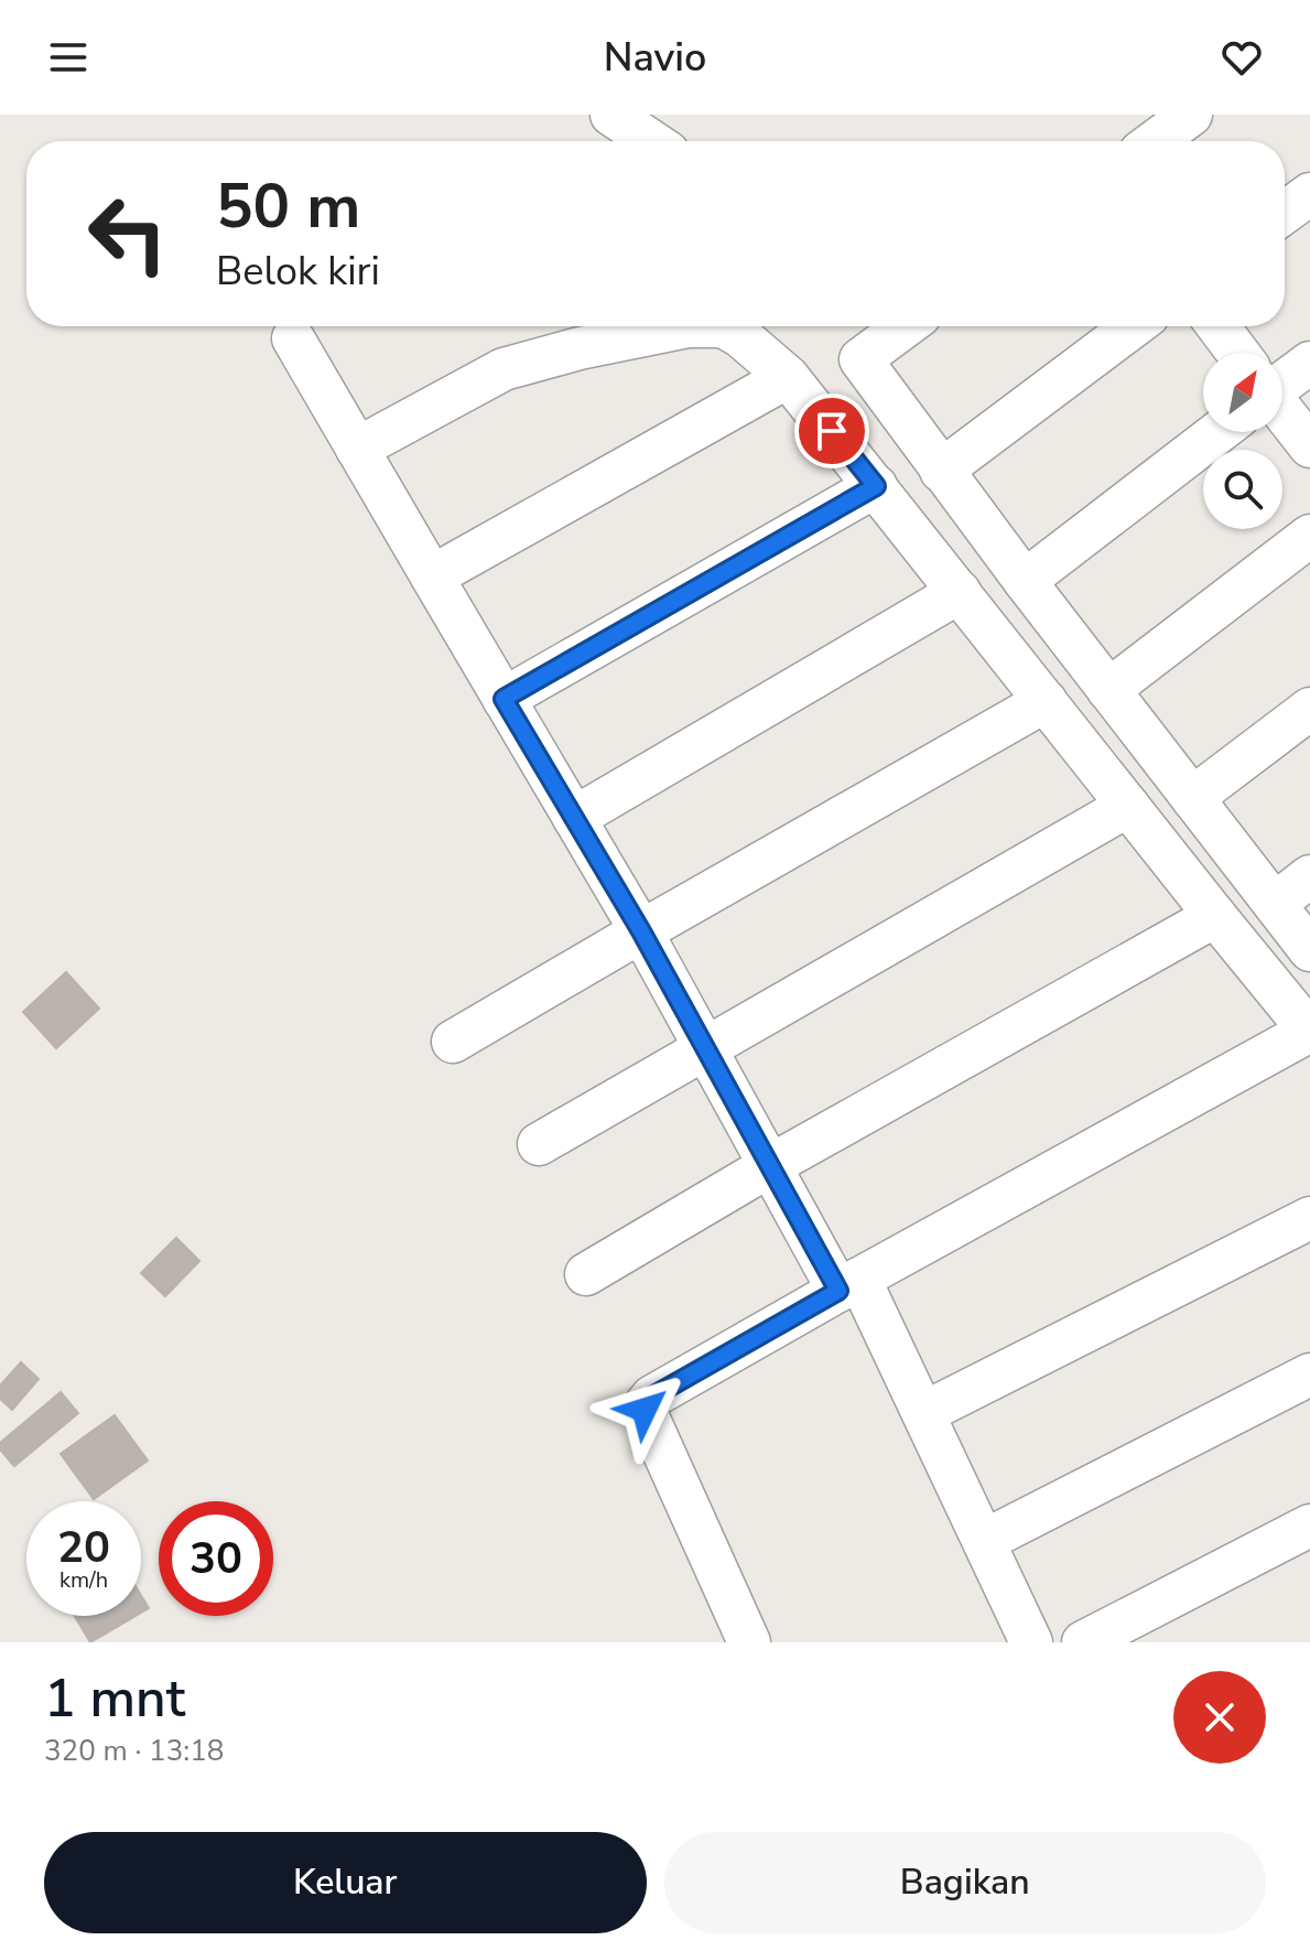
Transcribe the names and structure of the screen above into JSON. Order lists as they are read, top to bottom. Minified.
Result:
{"north":"top right","page":{"header":"Navio","turn":["50 m","Belok kiri"],"speed":"20 km/h","limit":"30","heading":["1 mnt","320 m · 13:18"],"buttons":["Keluar","Bagikan"]}}
